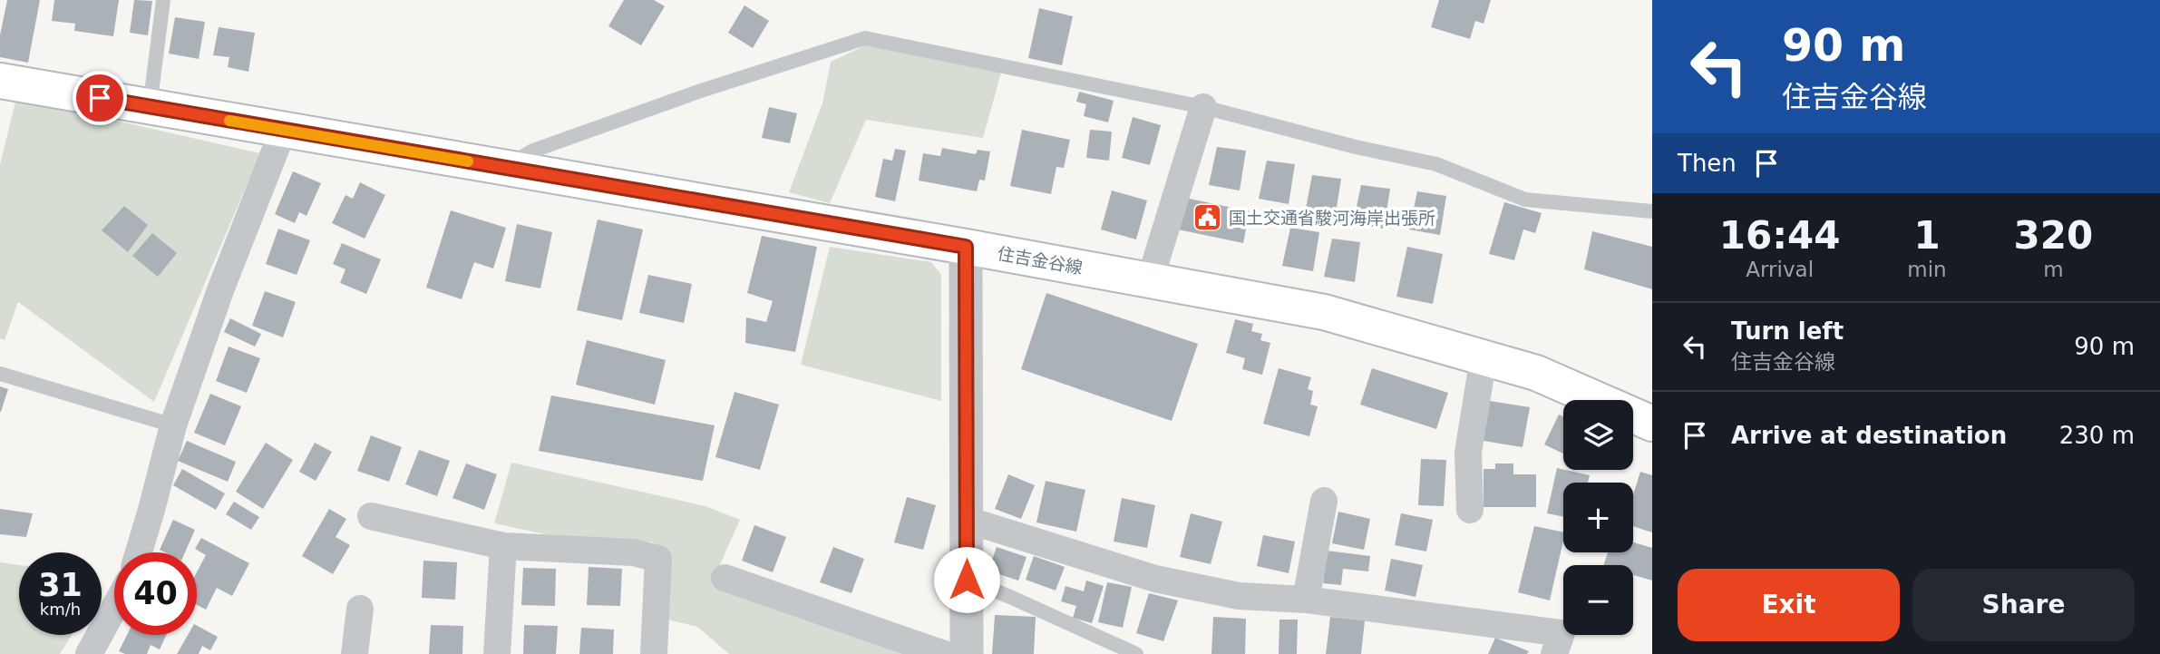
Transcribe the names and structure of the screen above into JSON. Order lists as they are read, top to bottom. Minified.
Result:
{"streets":{"main road":["住吉金谷線"]},"places":{"public building":["国土交通省駿河海岸出張所"]},"page":{"turn":["90 m","住吉金谷線"],"then":"Then","eta":["16:44","Arrival","1","min","320","m"],"list":[{"name":"Turn left","note":"住吉金谷線","value":"90 m"},{"name":"Arrive at destination","value":"230 m"}],"map_buttons":["+","−"],"speed":"31 km/h","limit":"40","buttons":["Exit","Share"]}}
